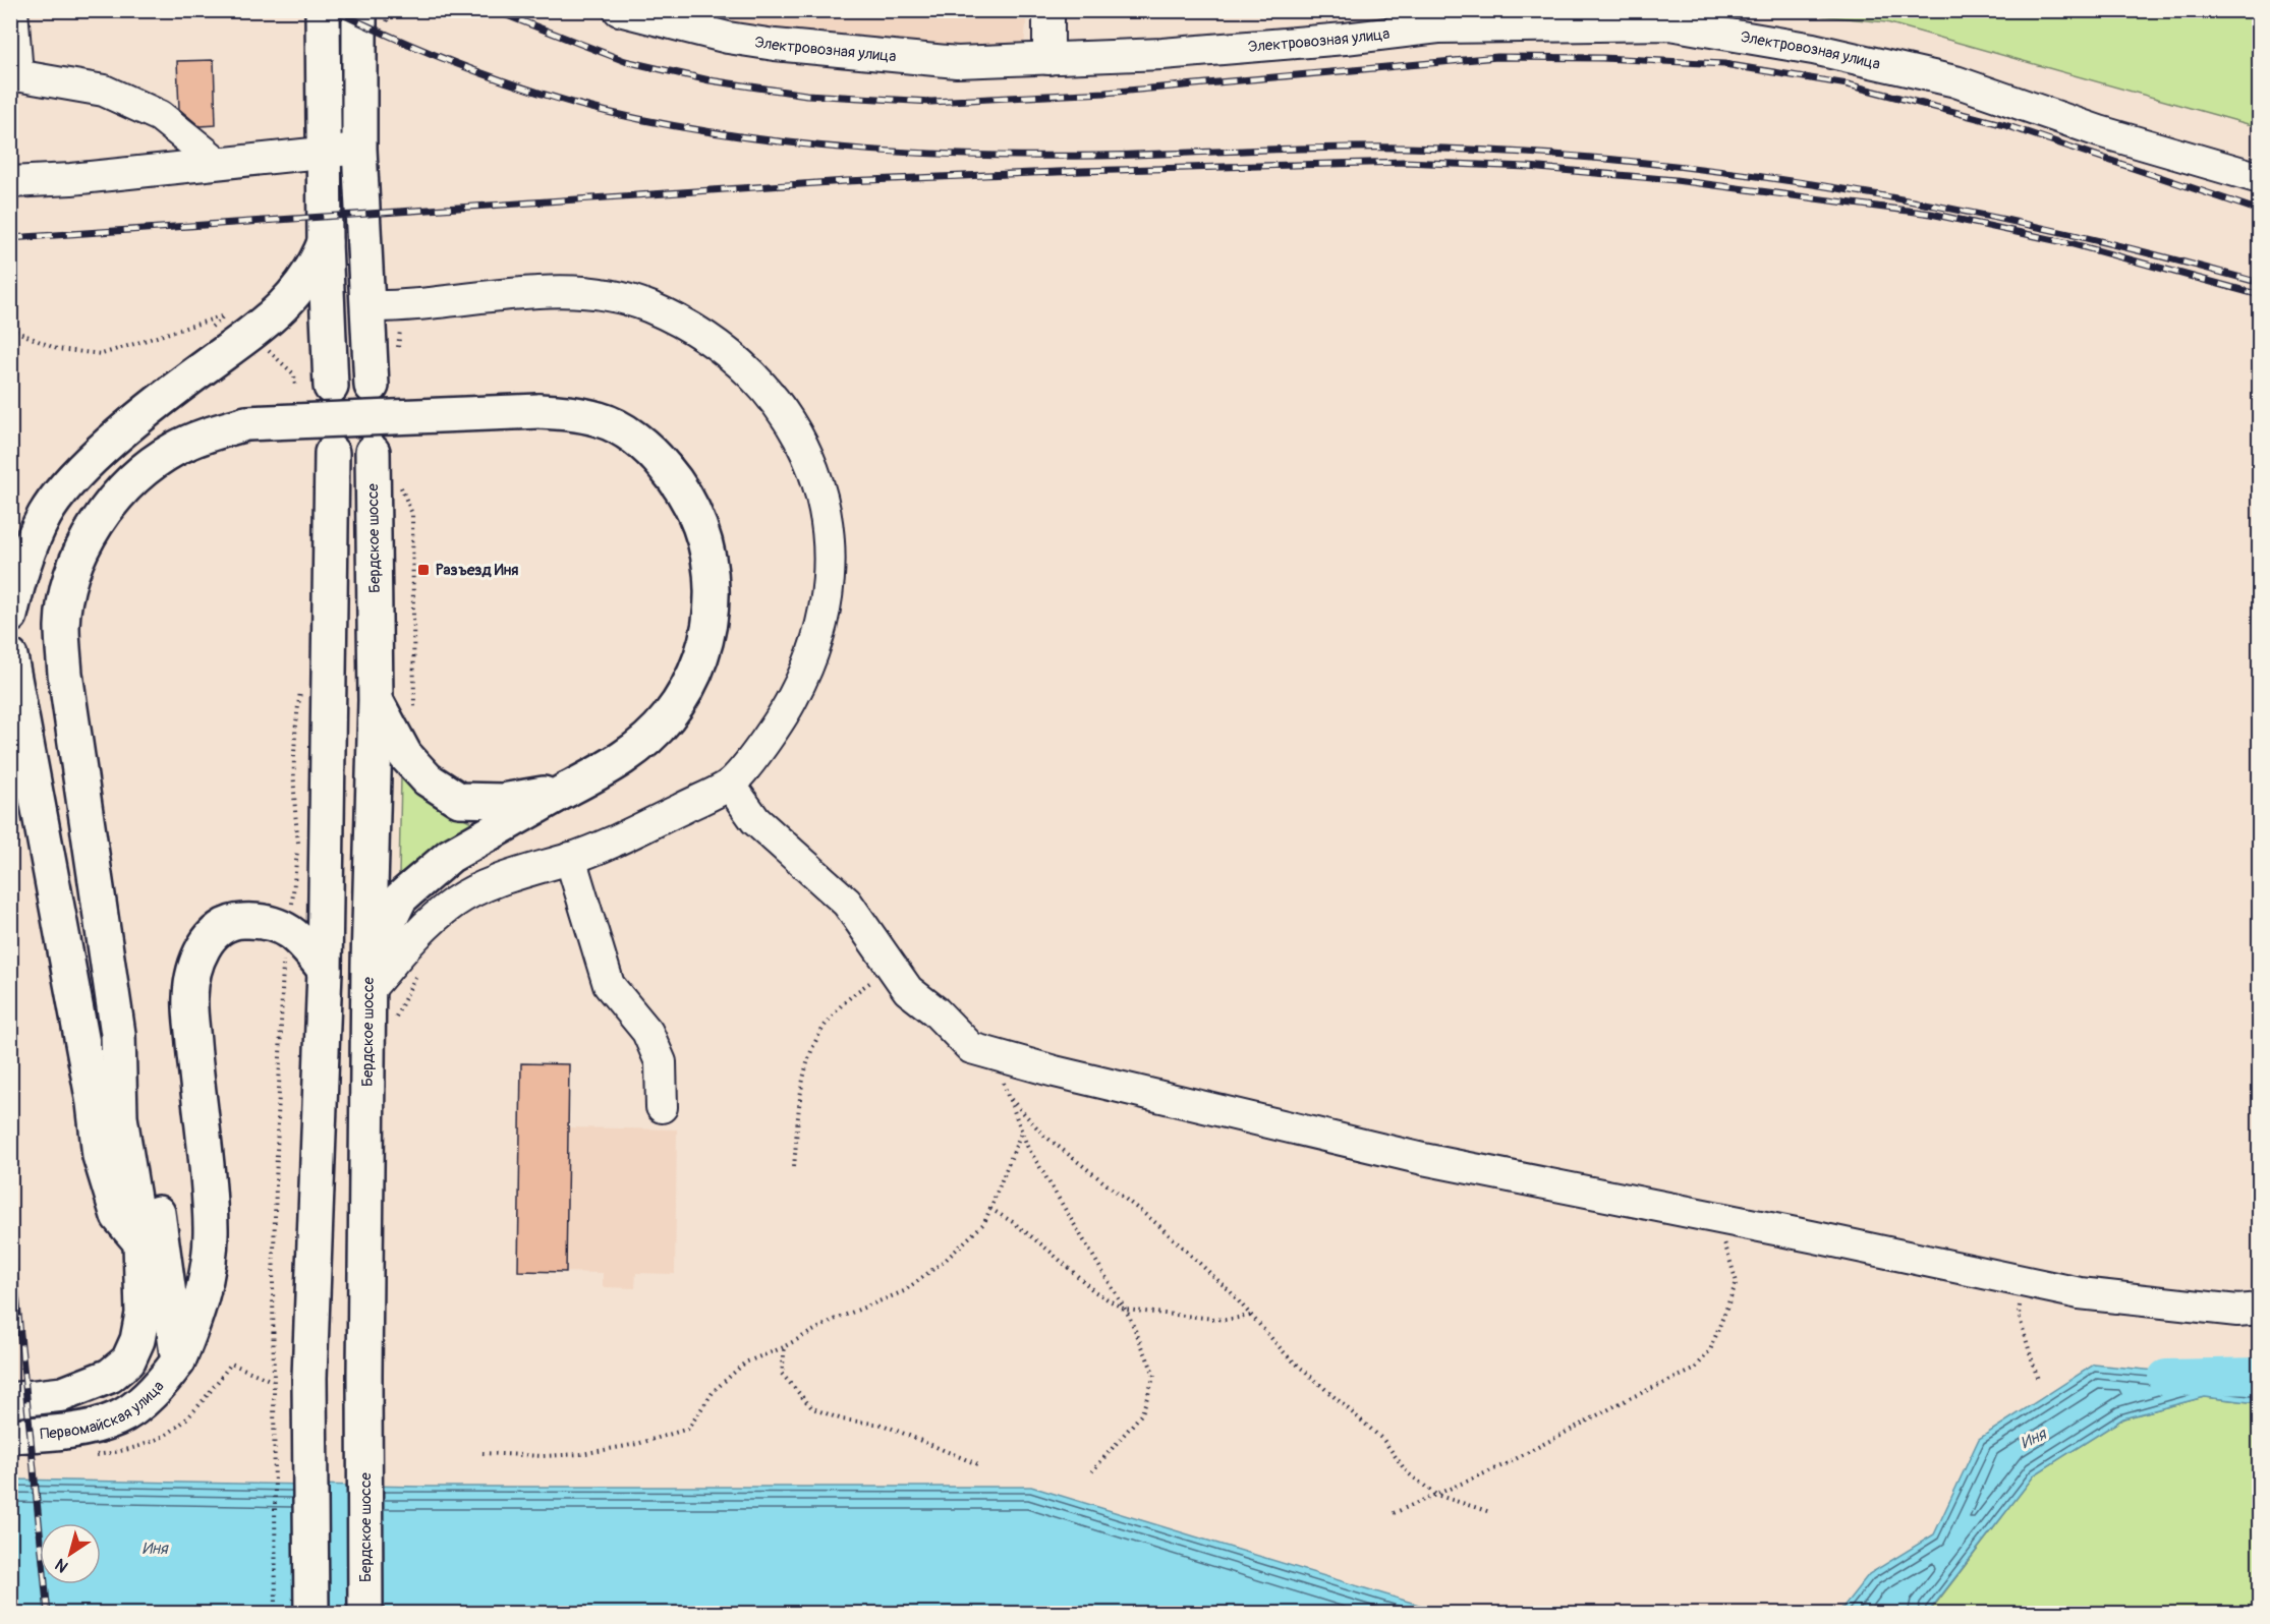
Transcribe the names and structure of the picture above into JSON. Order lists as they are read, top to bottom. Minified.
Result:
{"streets":{"main road":["Бердское шоссе","Первомайская улица"],"street":["Электровозная улица"]},"water":["Иня"],"places":{"transit":["Разъезд Иня"]},"north":"bottom left"}
